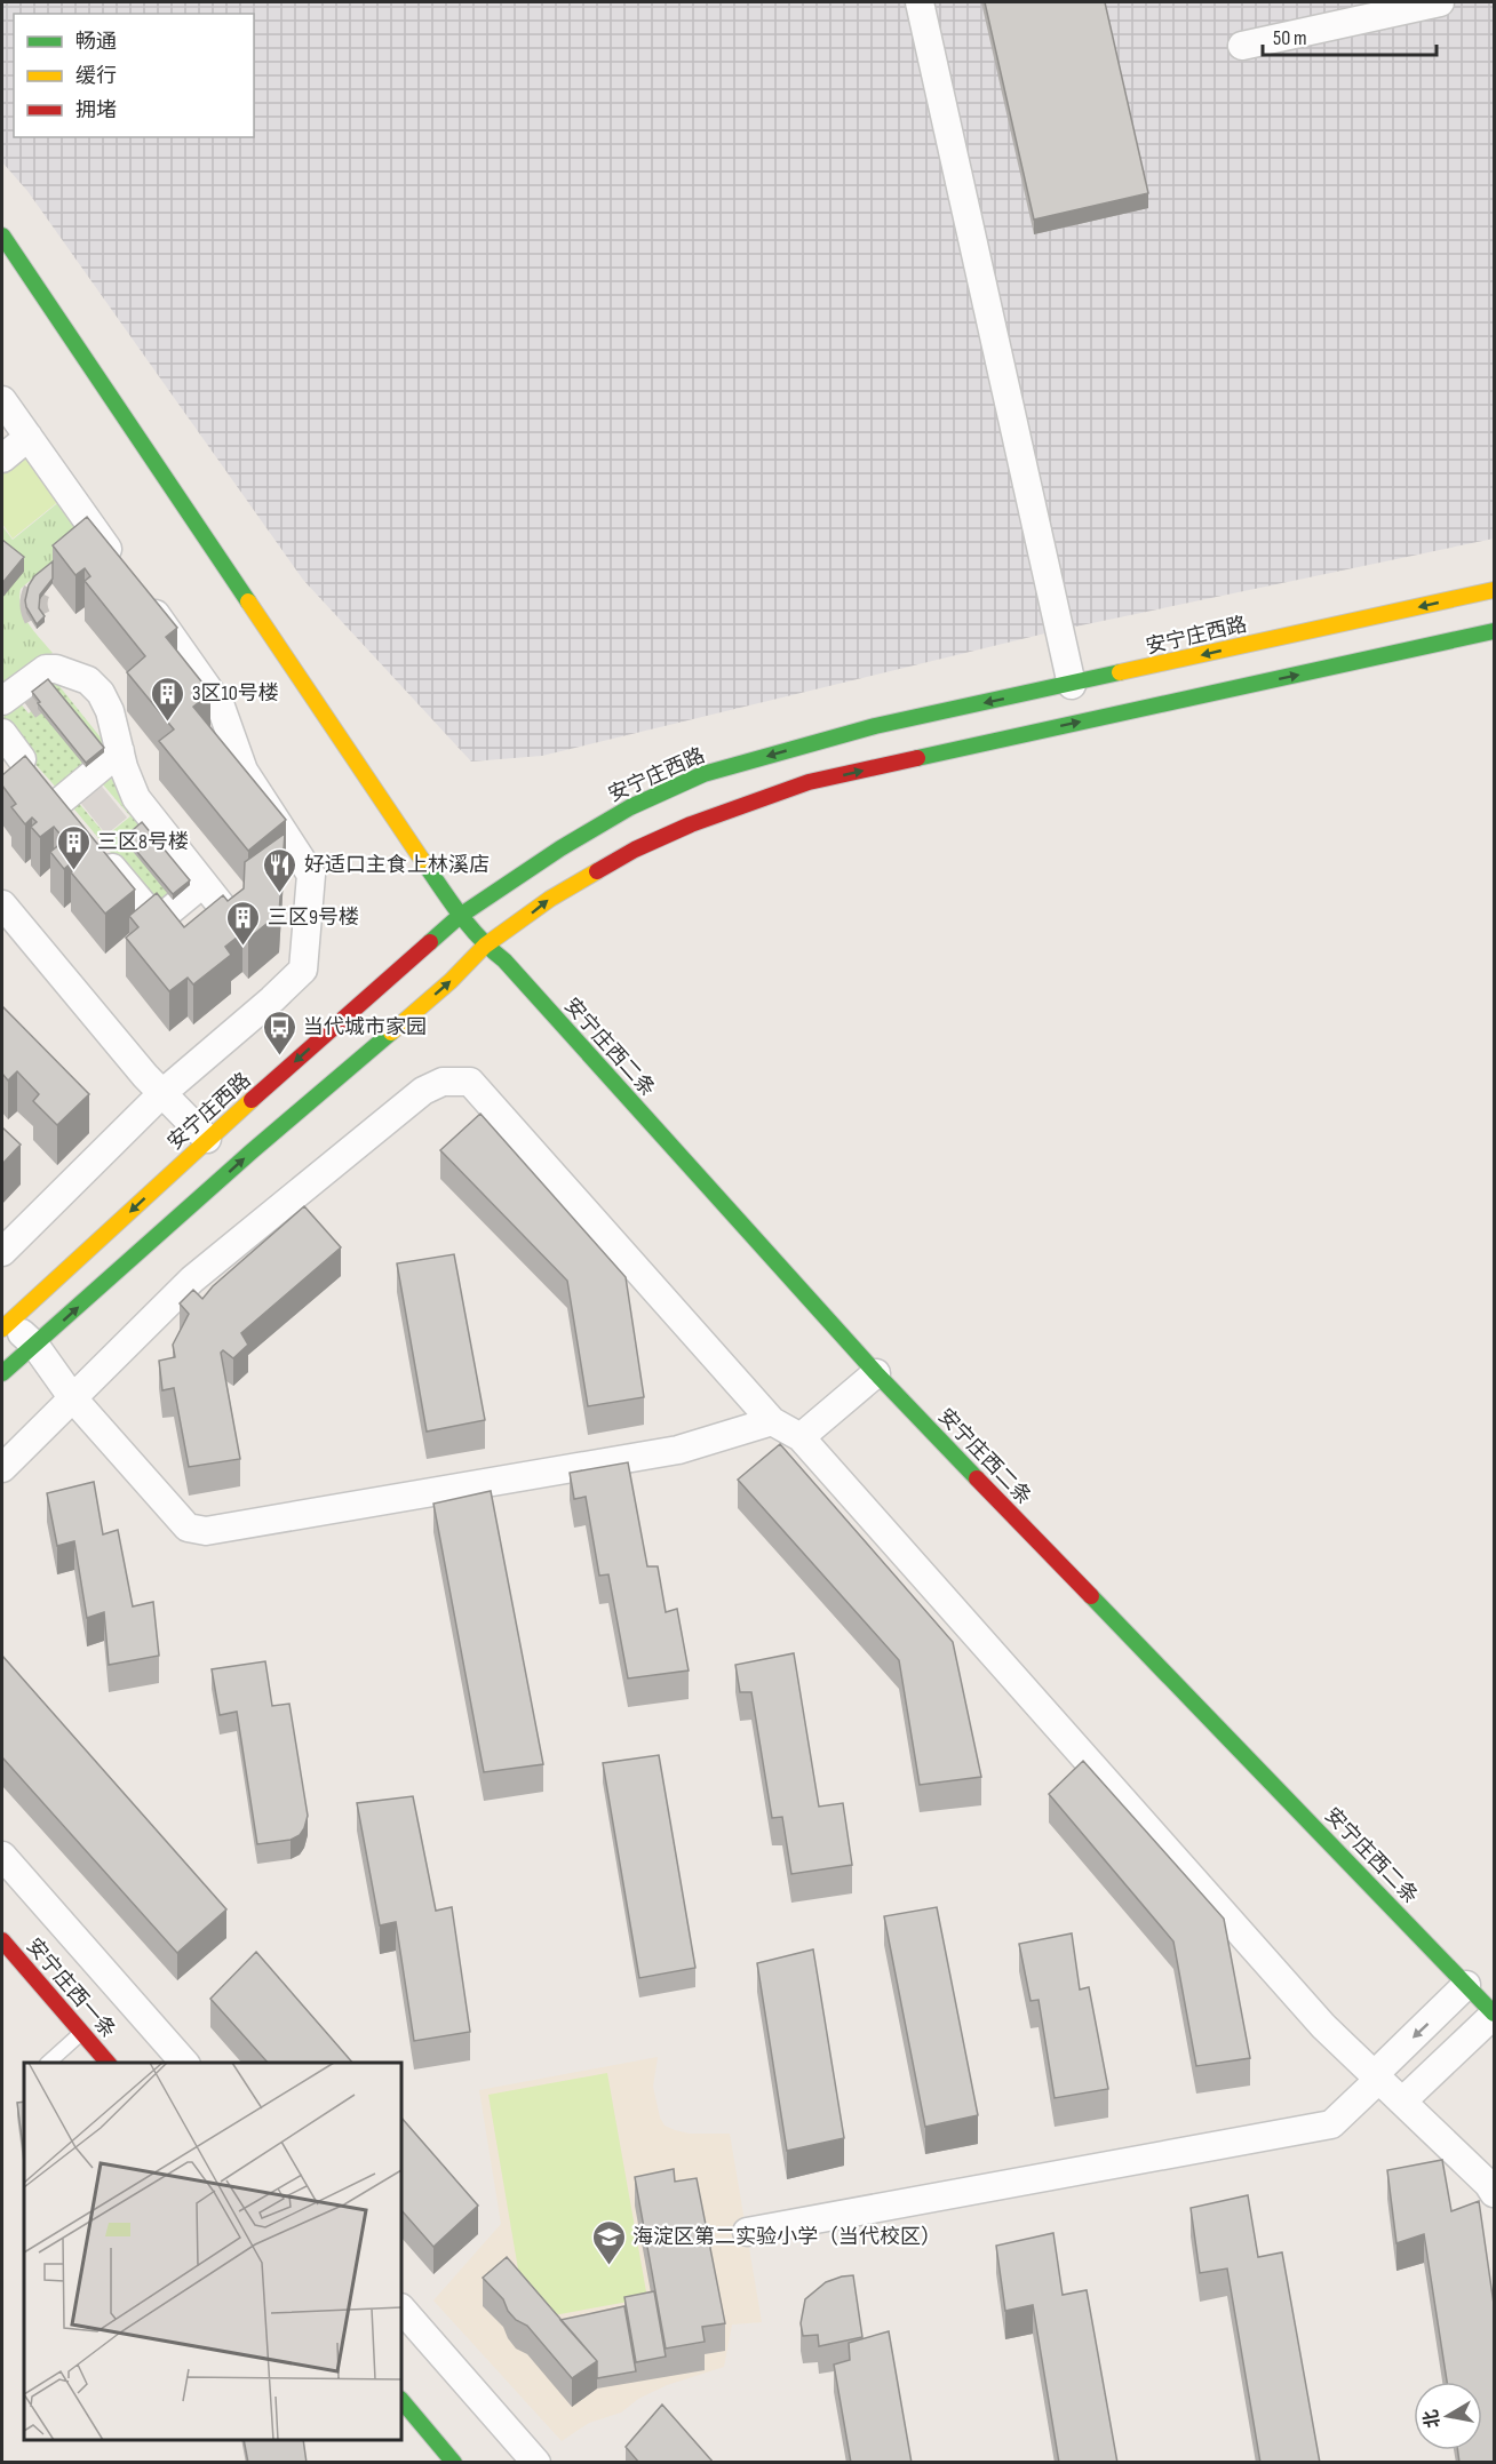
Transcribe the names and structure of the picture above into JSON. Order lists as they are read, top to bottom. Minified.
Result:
{"streets":{"main road":["安宁庄西路","安宁庄西二条","安宁庄西一条"]},"crossings":[["安宁庄西路","安宁庄西二条"]],"places":{"building":["3区10号楼","三区8号楼","三区9号楼"],"restaurant":["好适口主食上林溪店"],"bus stop":["当代城市家园"],"school or university":["海淀区第二实验小学（当代校区）"]},"legend":["畅通","缓行","拥堵"],"scale_bar":"50 m","north":"left"}
